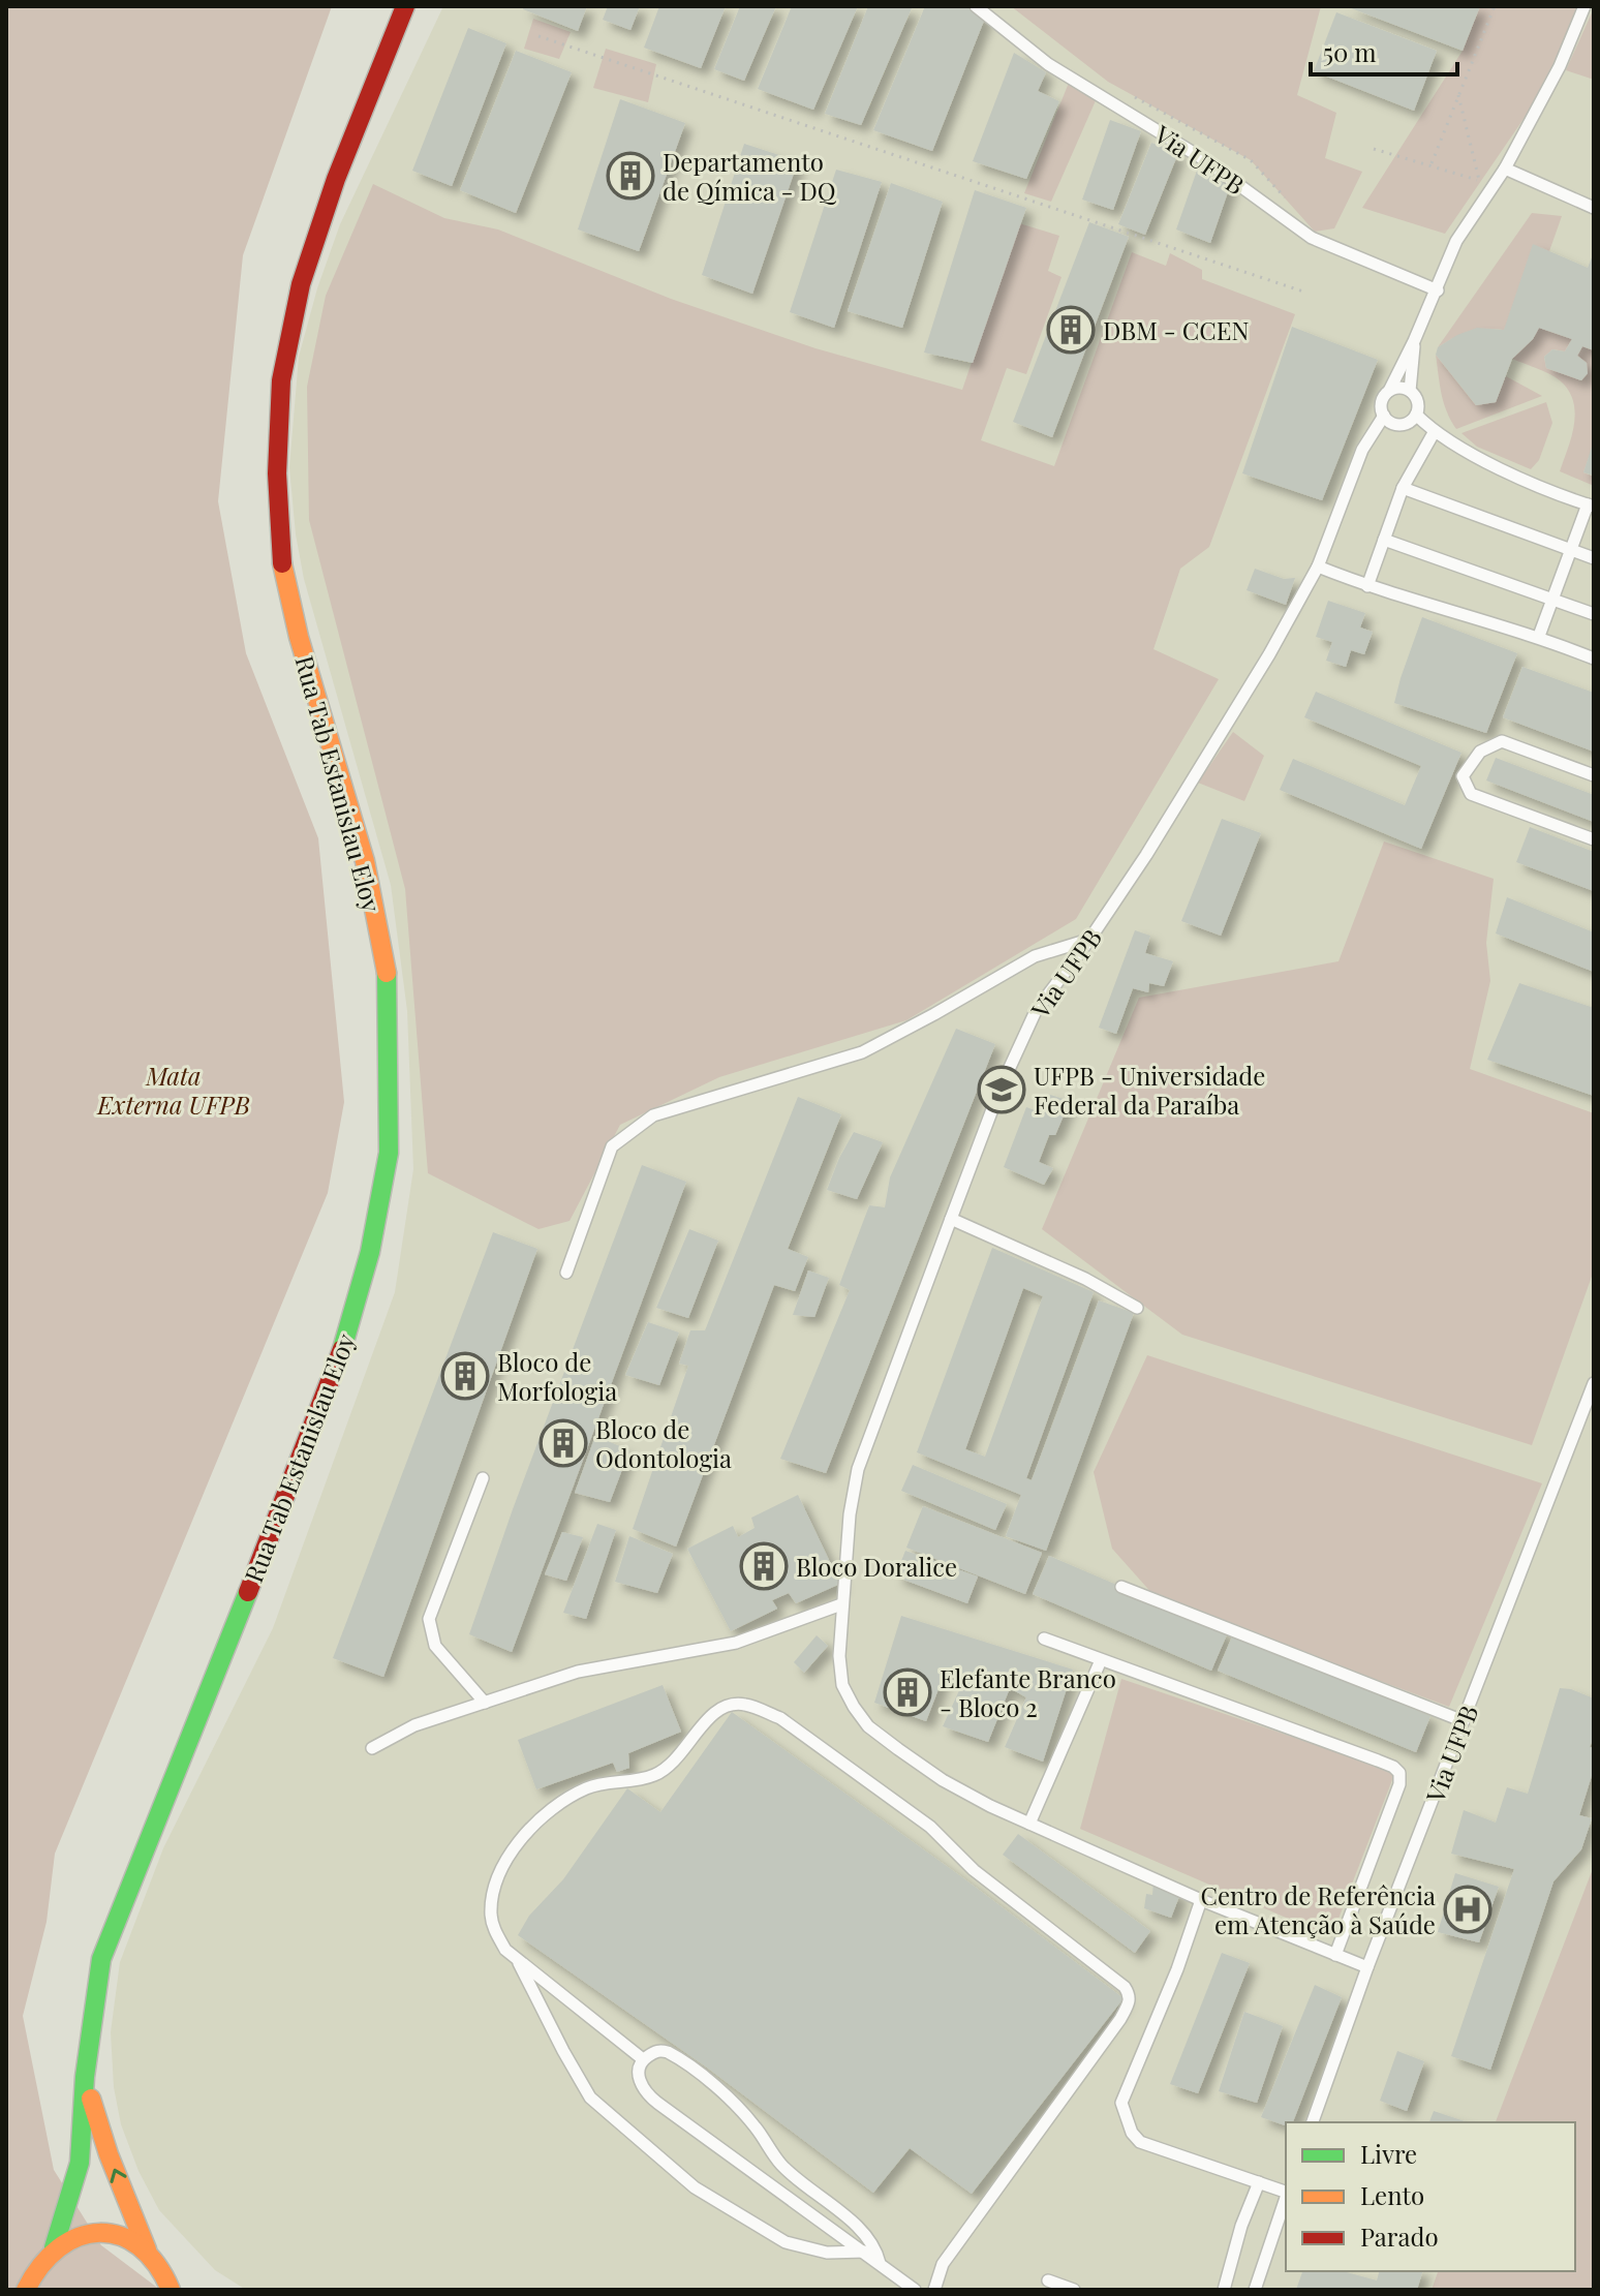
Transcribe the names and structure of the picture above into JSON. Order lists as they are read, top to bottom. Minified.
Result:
{"streets":{"street":["Rua Tab Estanislau Eloy"],"lane":["Via UFPB"]},"parks":["Mata Externa UFPB"],"places":{"building":["Departamento de Qímica - DQ","DBM - CCEN","Bloco de Morfologia","Bloco de Odontologia","Bloco Doralice","Elefante Branco - Bloco 2"],"school or university":["UFPB - Universidade Federal da Paraíba"],"hospital":["Centro de Referência em Atenção à Saúde"]},"legend":["Livre","Lento","Parado"],"scale_bar":"50 m"}
